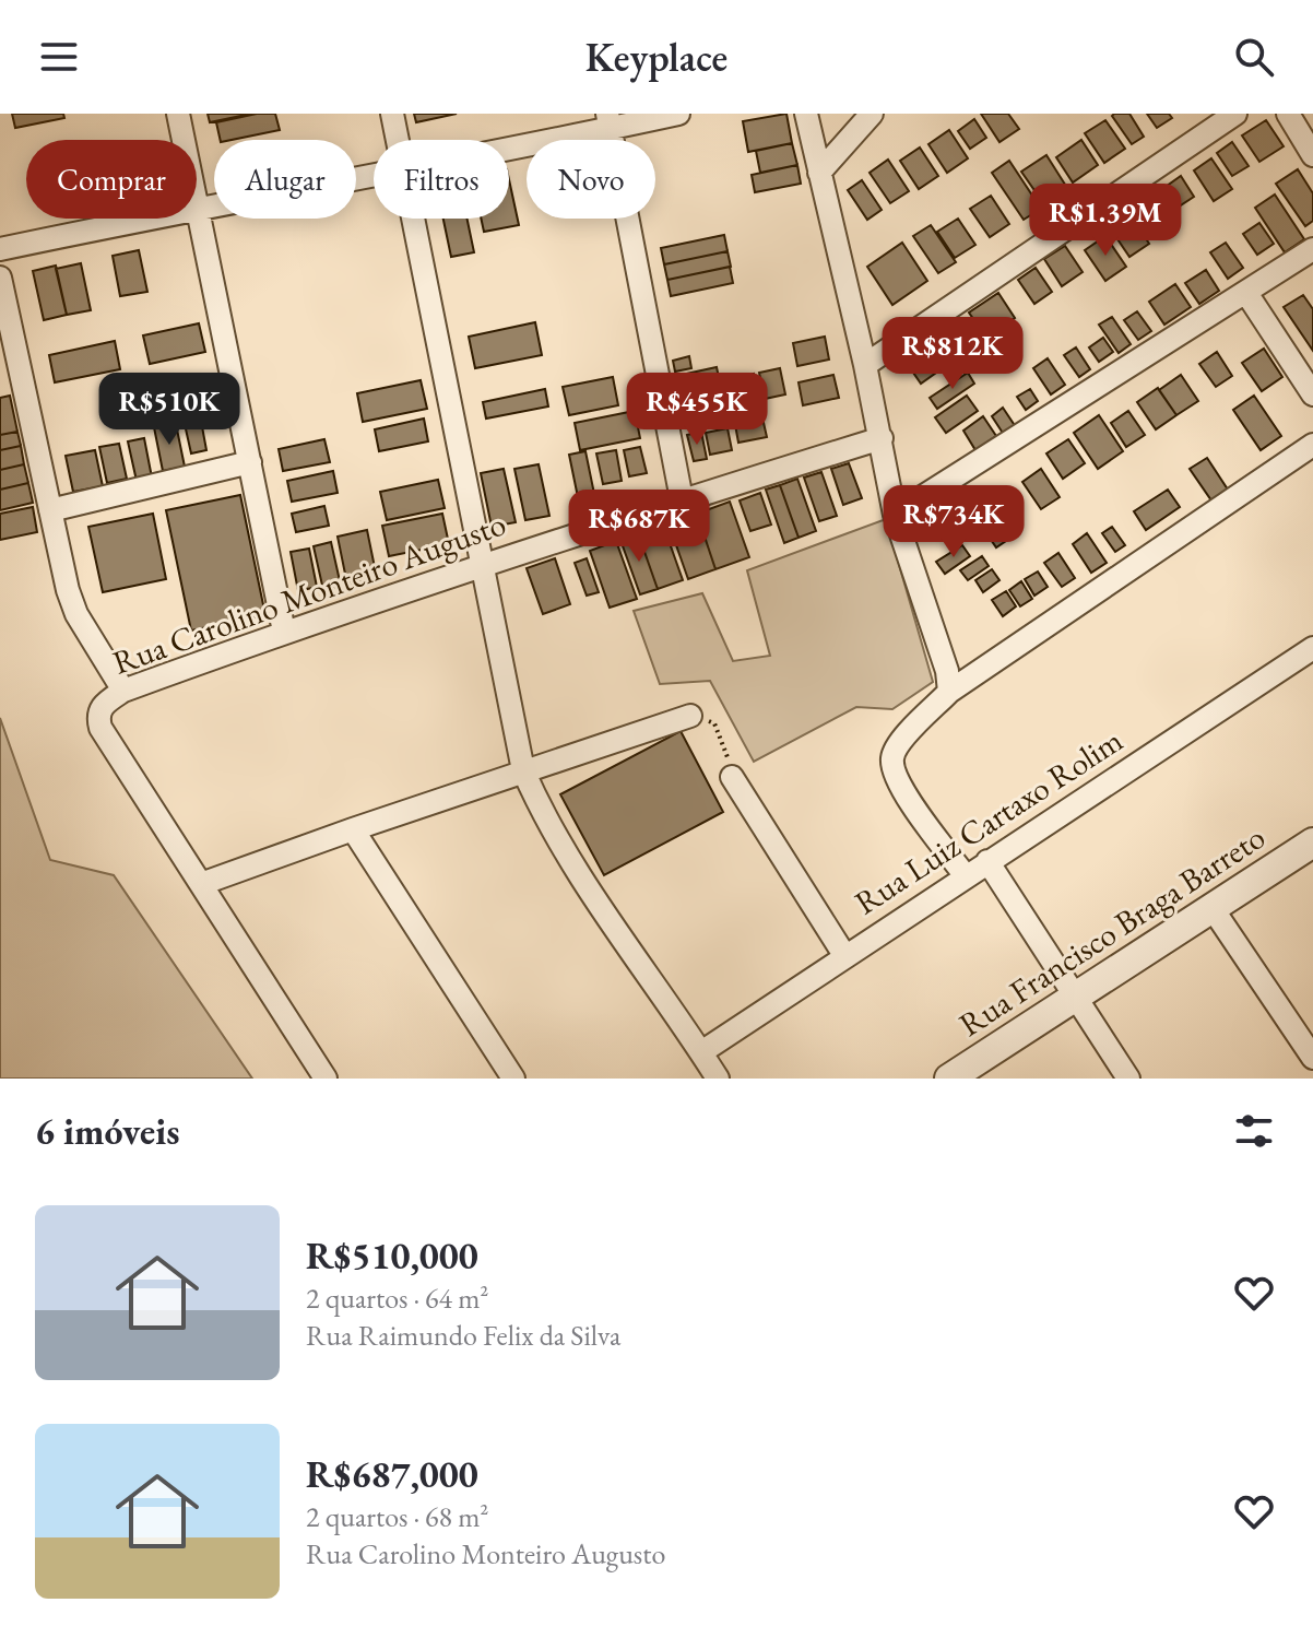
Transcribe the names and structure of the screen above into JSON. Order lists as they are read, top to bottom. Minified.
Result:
{"streets":{"street":["Rua Carolino Monteiro Augusto","Rua Luiz Cartaxo Rolim","Rua Francisco Braga Barreto"]},"page":{"header":"Keyplace","chip":["Comprar","Alugar","Filtros","Novo"],"price":["R$1.39M","R$812K","R$510K","R$455K","R$734K","R$687K"],"heading":"6 imóveis","list":[{"name":"R$510,000","note":"2 quartos · 64 m² · Rua Raimundo Felix da Silva"},{"name":"R$687,000","note":"2 quartos · 68 m² · Rua Carolino Monteiro Augusto"}]}}
